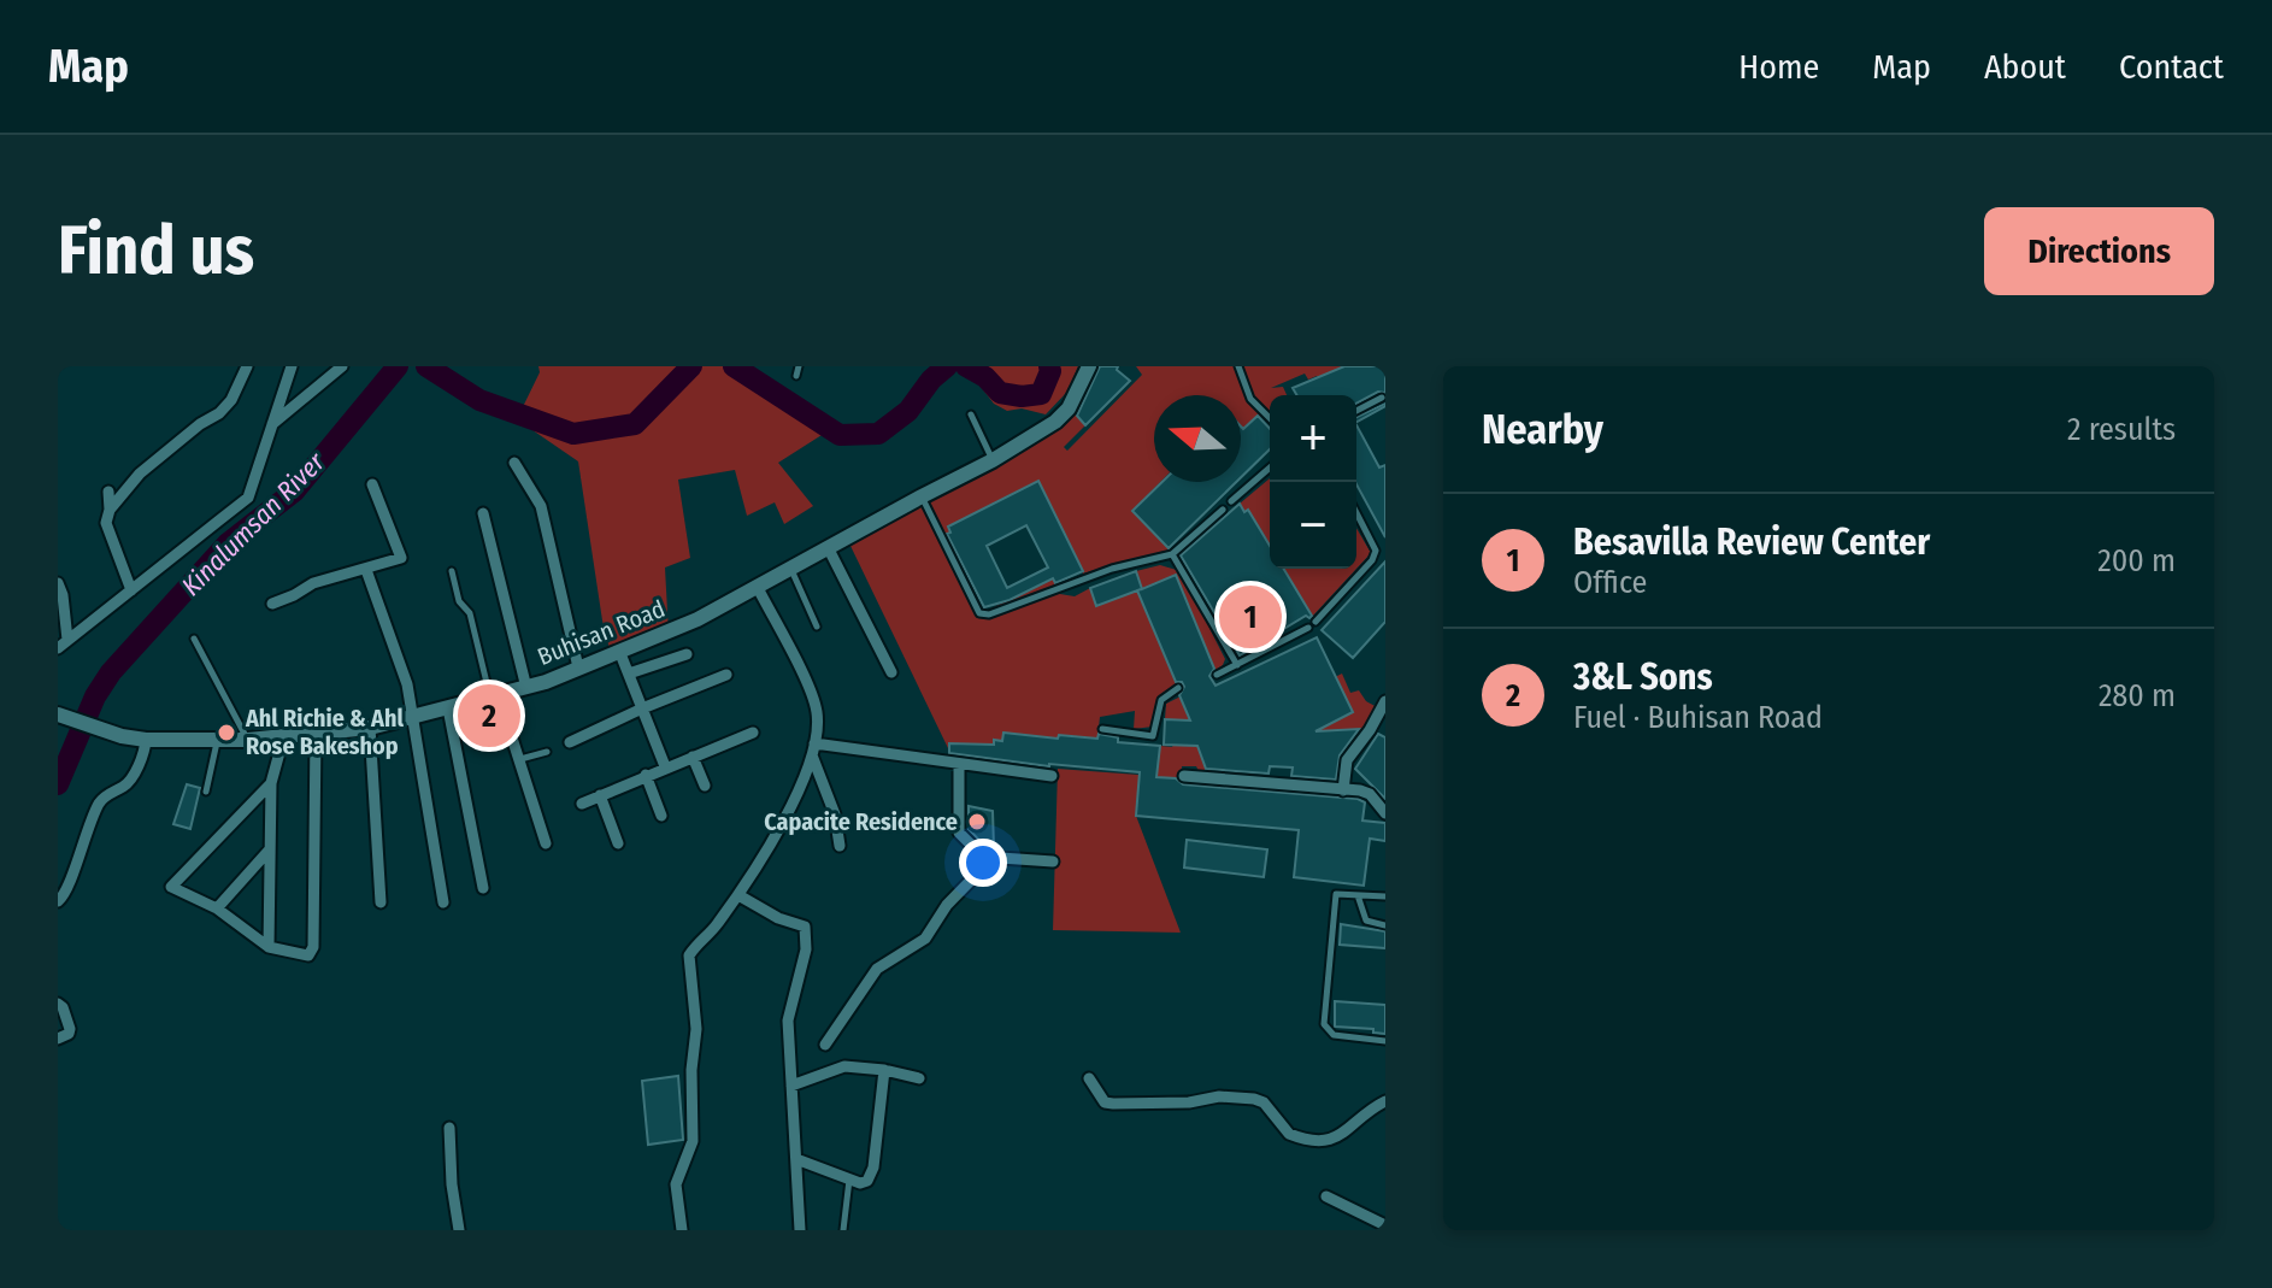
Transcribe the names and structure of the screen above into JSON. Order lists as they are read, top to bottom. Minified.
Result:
{"streets":{"street":["Buhisan Road"]},"water":["Kinalumsan River"],"places":["Ahl Richie & Ahl Rose Bakeshop","Capacite Residence"],"north":"left","page":{"header":"Map","nav":["Home","Map","About","Contact"],"buttons":"Directions","title":"Find us","heading":["Nearby","2 results"],"map_buttons":["+","−"],"list":[{"mark":"1","name":"Besavilla Review Center","note":"Office","value":"200 m"},{"mark":"2","name":"3&L Sons","note":"Fuel · Buhisan Road","value":"280 m"}],"pins":["1","2"]}}
